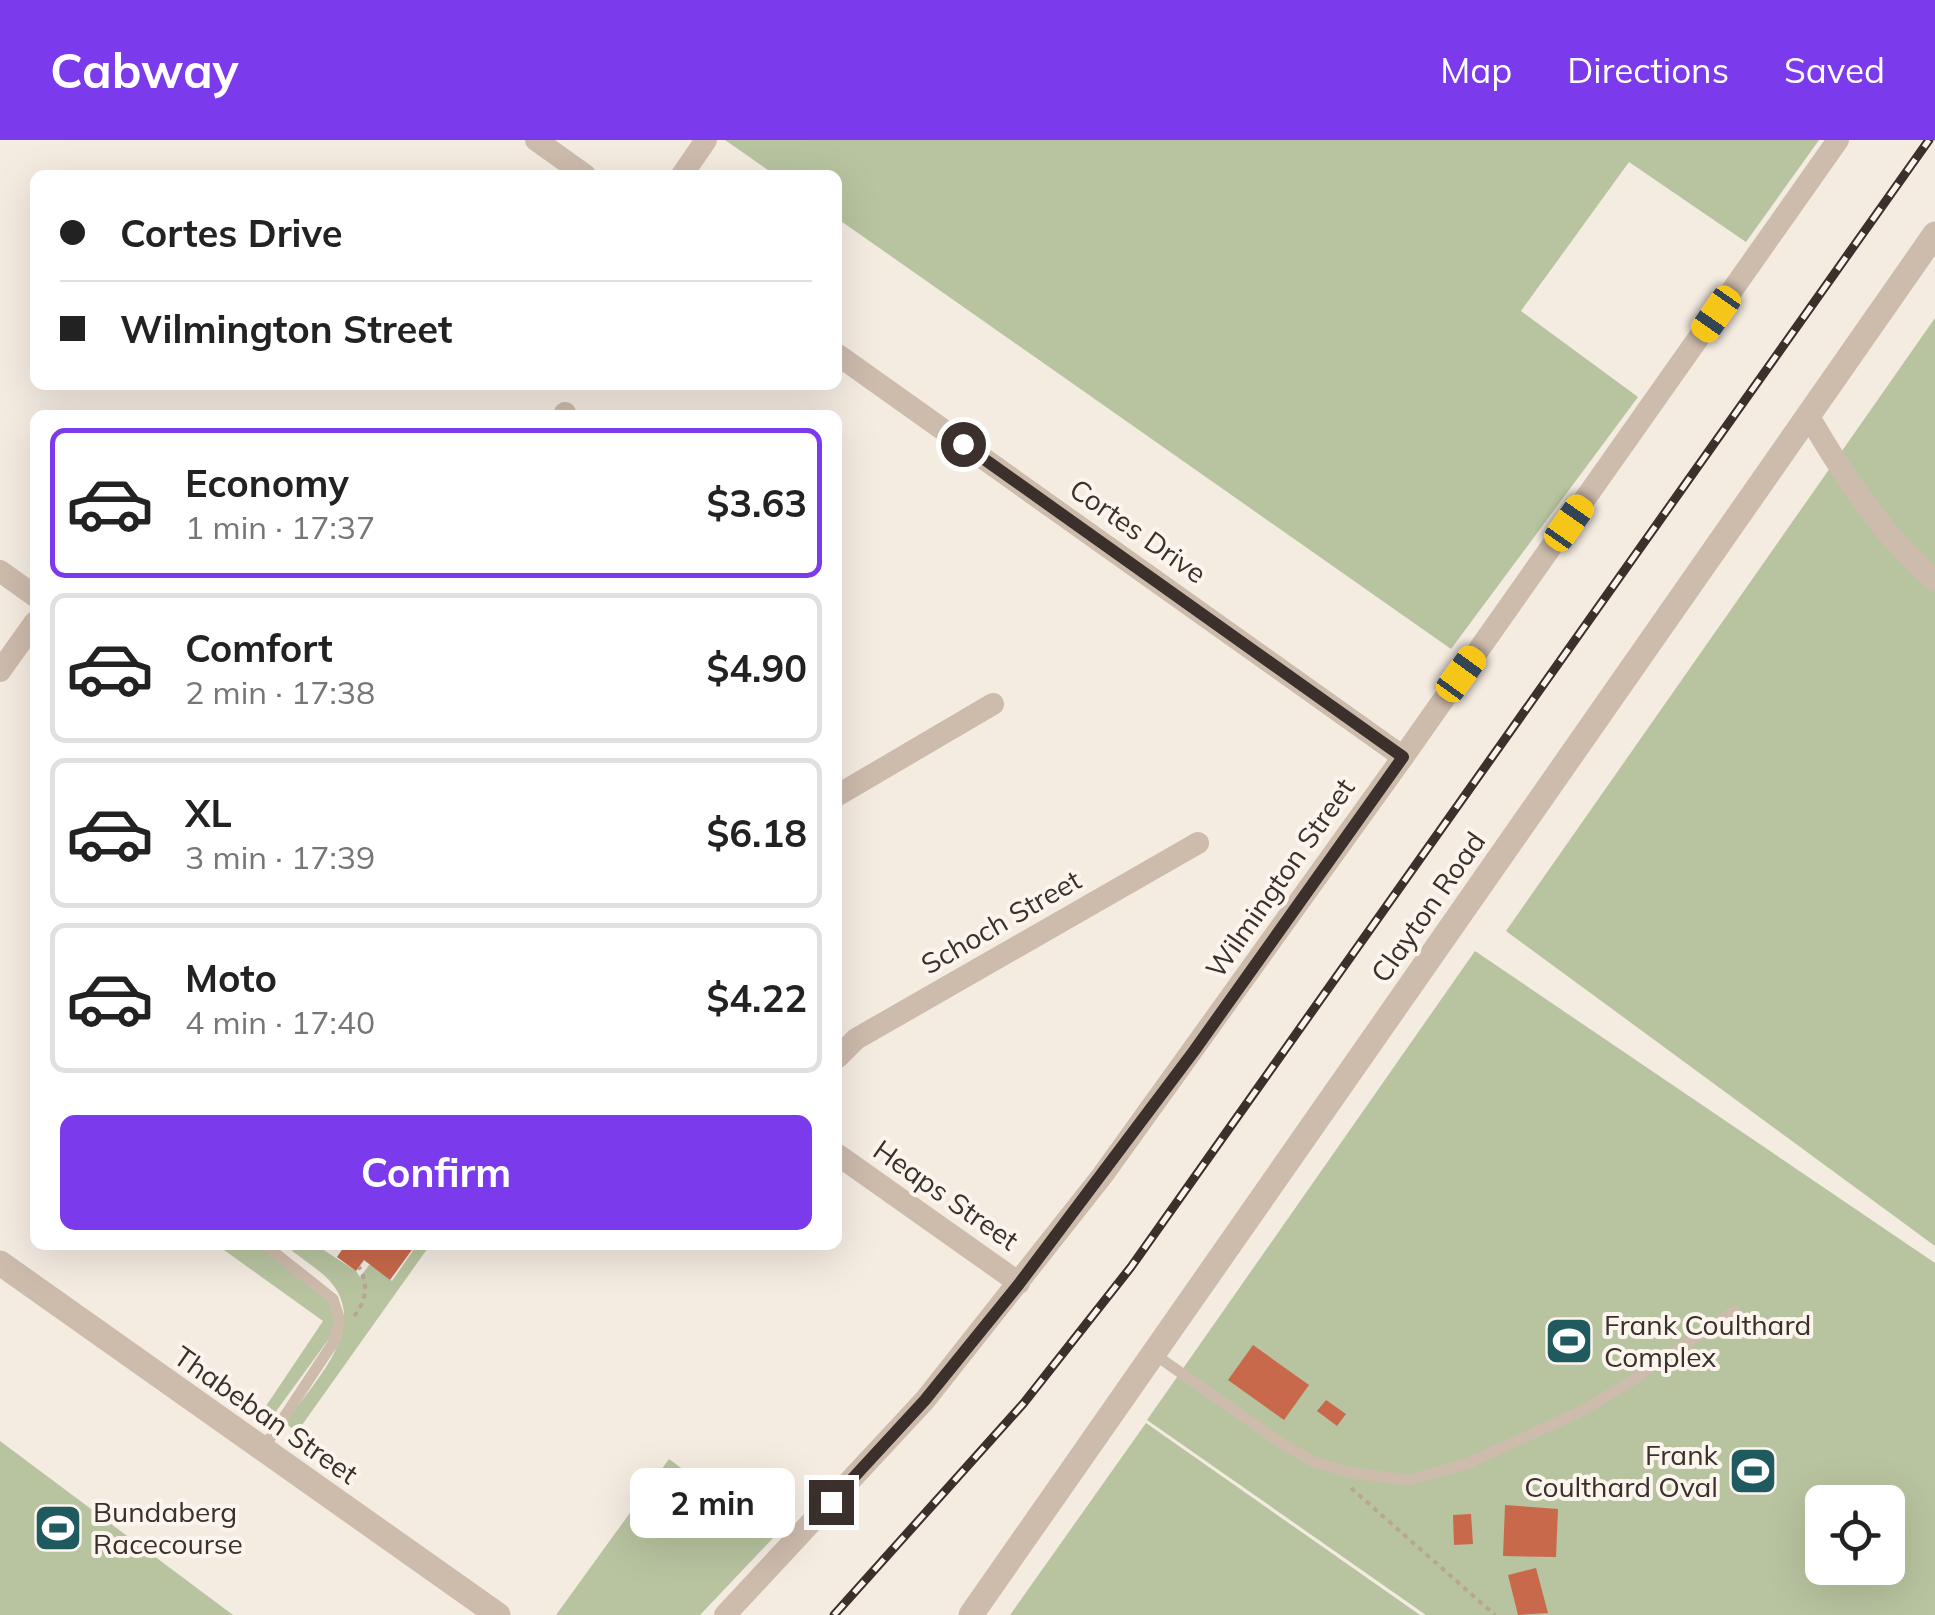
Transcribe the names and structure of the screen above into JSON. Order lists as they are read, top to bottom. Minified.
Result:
{"streets":{"street":["Cortes Drive","Wilmington Street","Clayton Road","Schoch Street","Heaps Street","Thabeban Street"]},"crossings":[["Cortes Drive","Wilmington Street"],["Wilmington Street","Heaps Street"]],"places":{"sports":["Frank Coulthard Complex","Frank Coulthard Oval","Bundaberg Racecourse"]},"page":{"header":"Cabway","nav":["Map","Directions","Saved"],"banner":["Cortes Drive","Wilmington Street"],"list":[{"name":"Economy","note":"1 min · 17:37","value":"$3.63"},{"name":"Comfort","note":"2 min · 17:38","value":"$4.90"},{"name":"XL","note":"3 min · 17:39","value":"$6.18"},{"name":"Moto","note":"4 min · 17:40","value":"$4.22"}],"buttons":"Confirm","bubble":"2 min"}}
